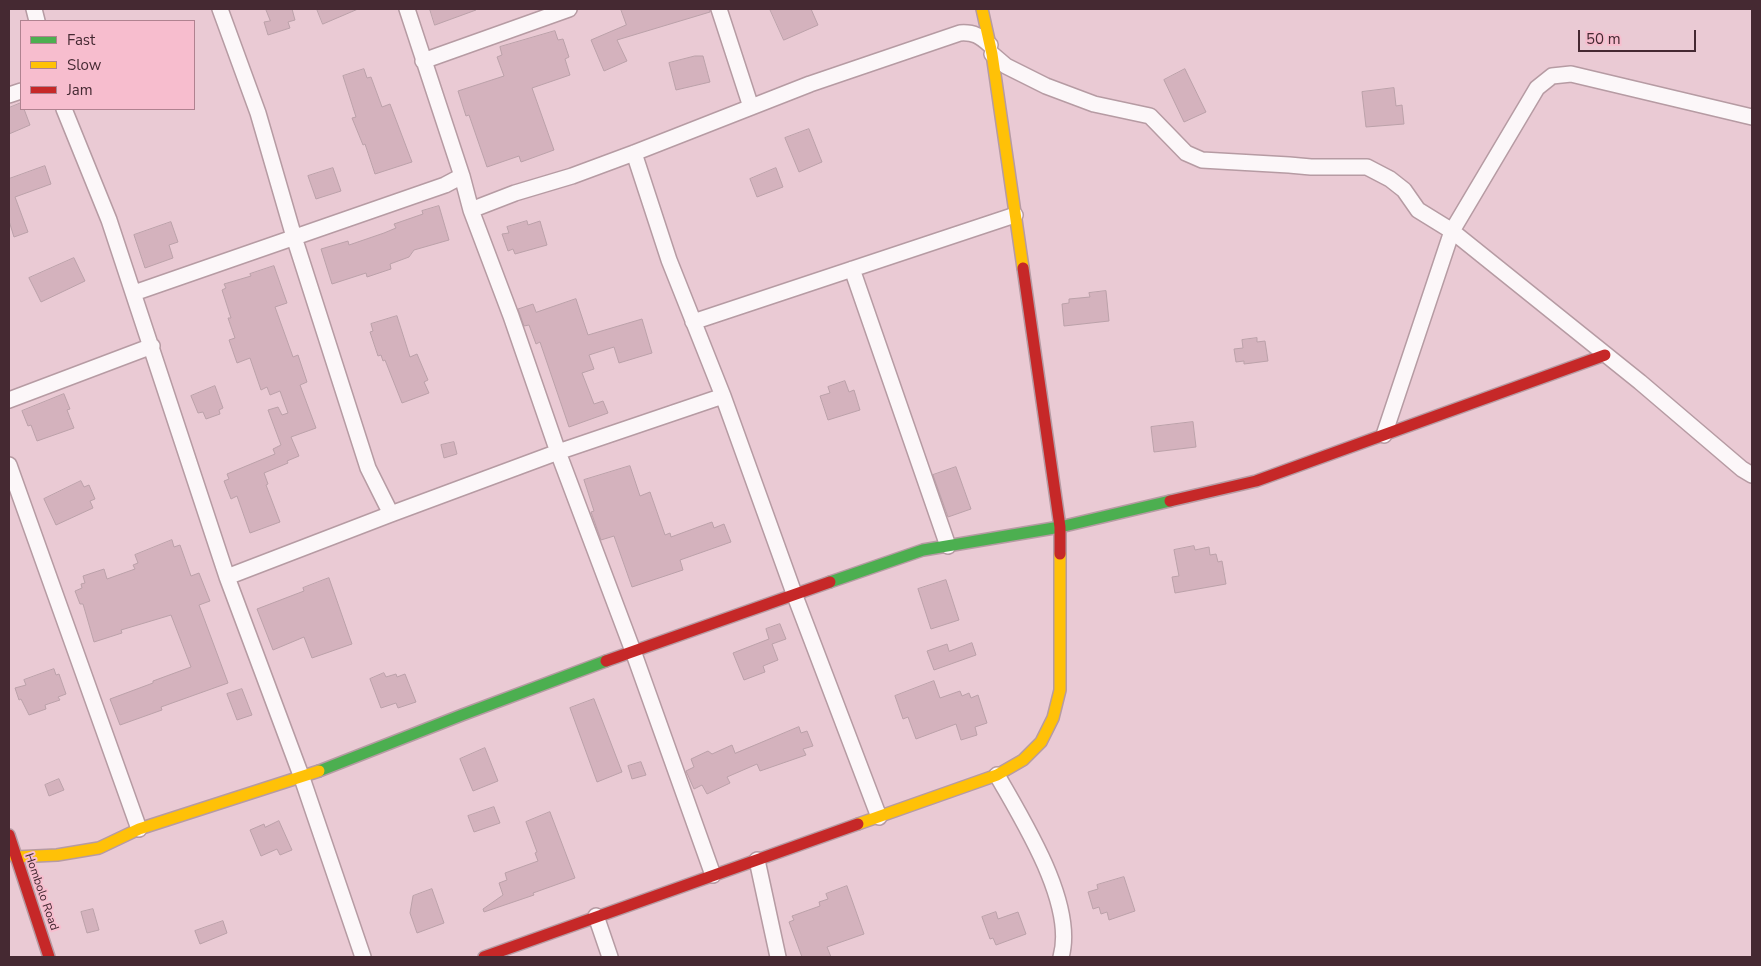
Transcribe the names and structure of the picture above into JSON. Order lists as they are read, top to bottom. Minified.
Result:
{"streets":{"street":["Hombolo Road"]},"legend":["Fast","Slow","Jam"],"scale_bar":"50 m"}
